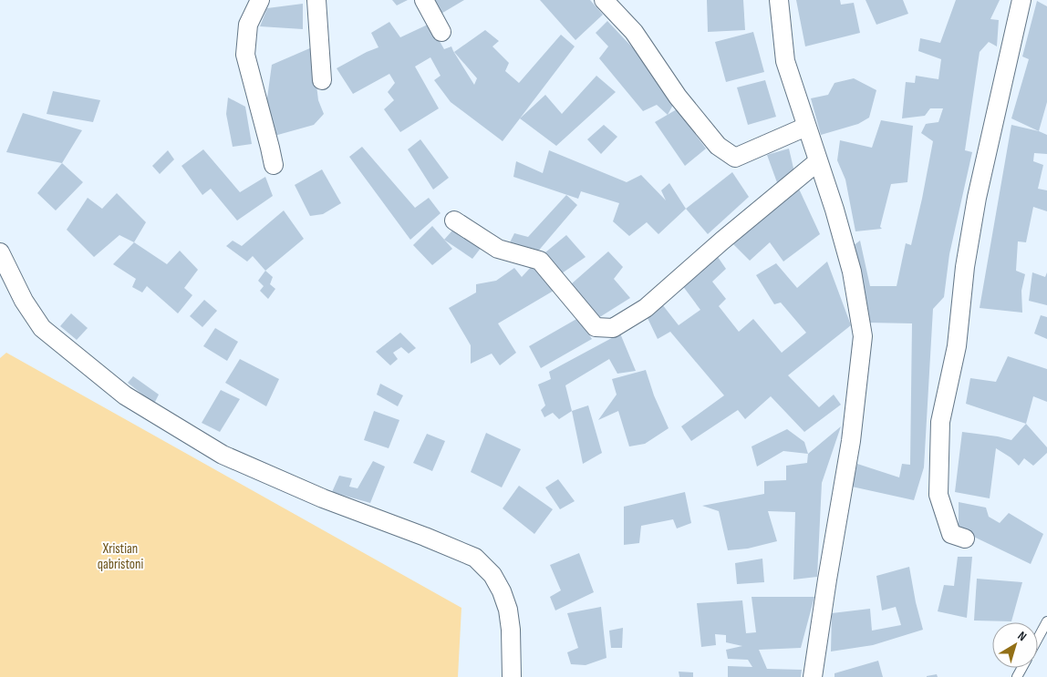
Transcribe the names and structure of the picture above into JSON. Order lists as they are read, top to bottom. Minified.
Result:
{"parks":["Xristian qabristoni"],"north":"top right"}
